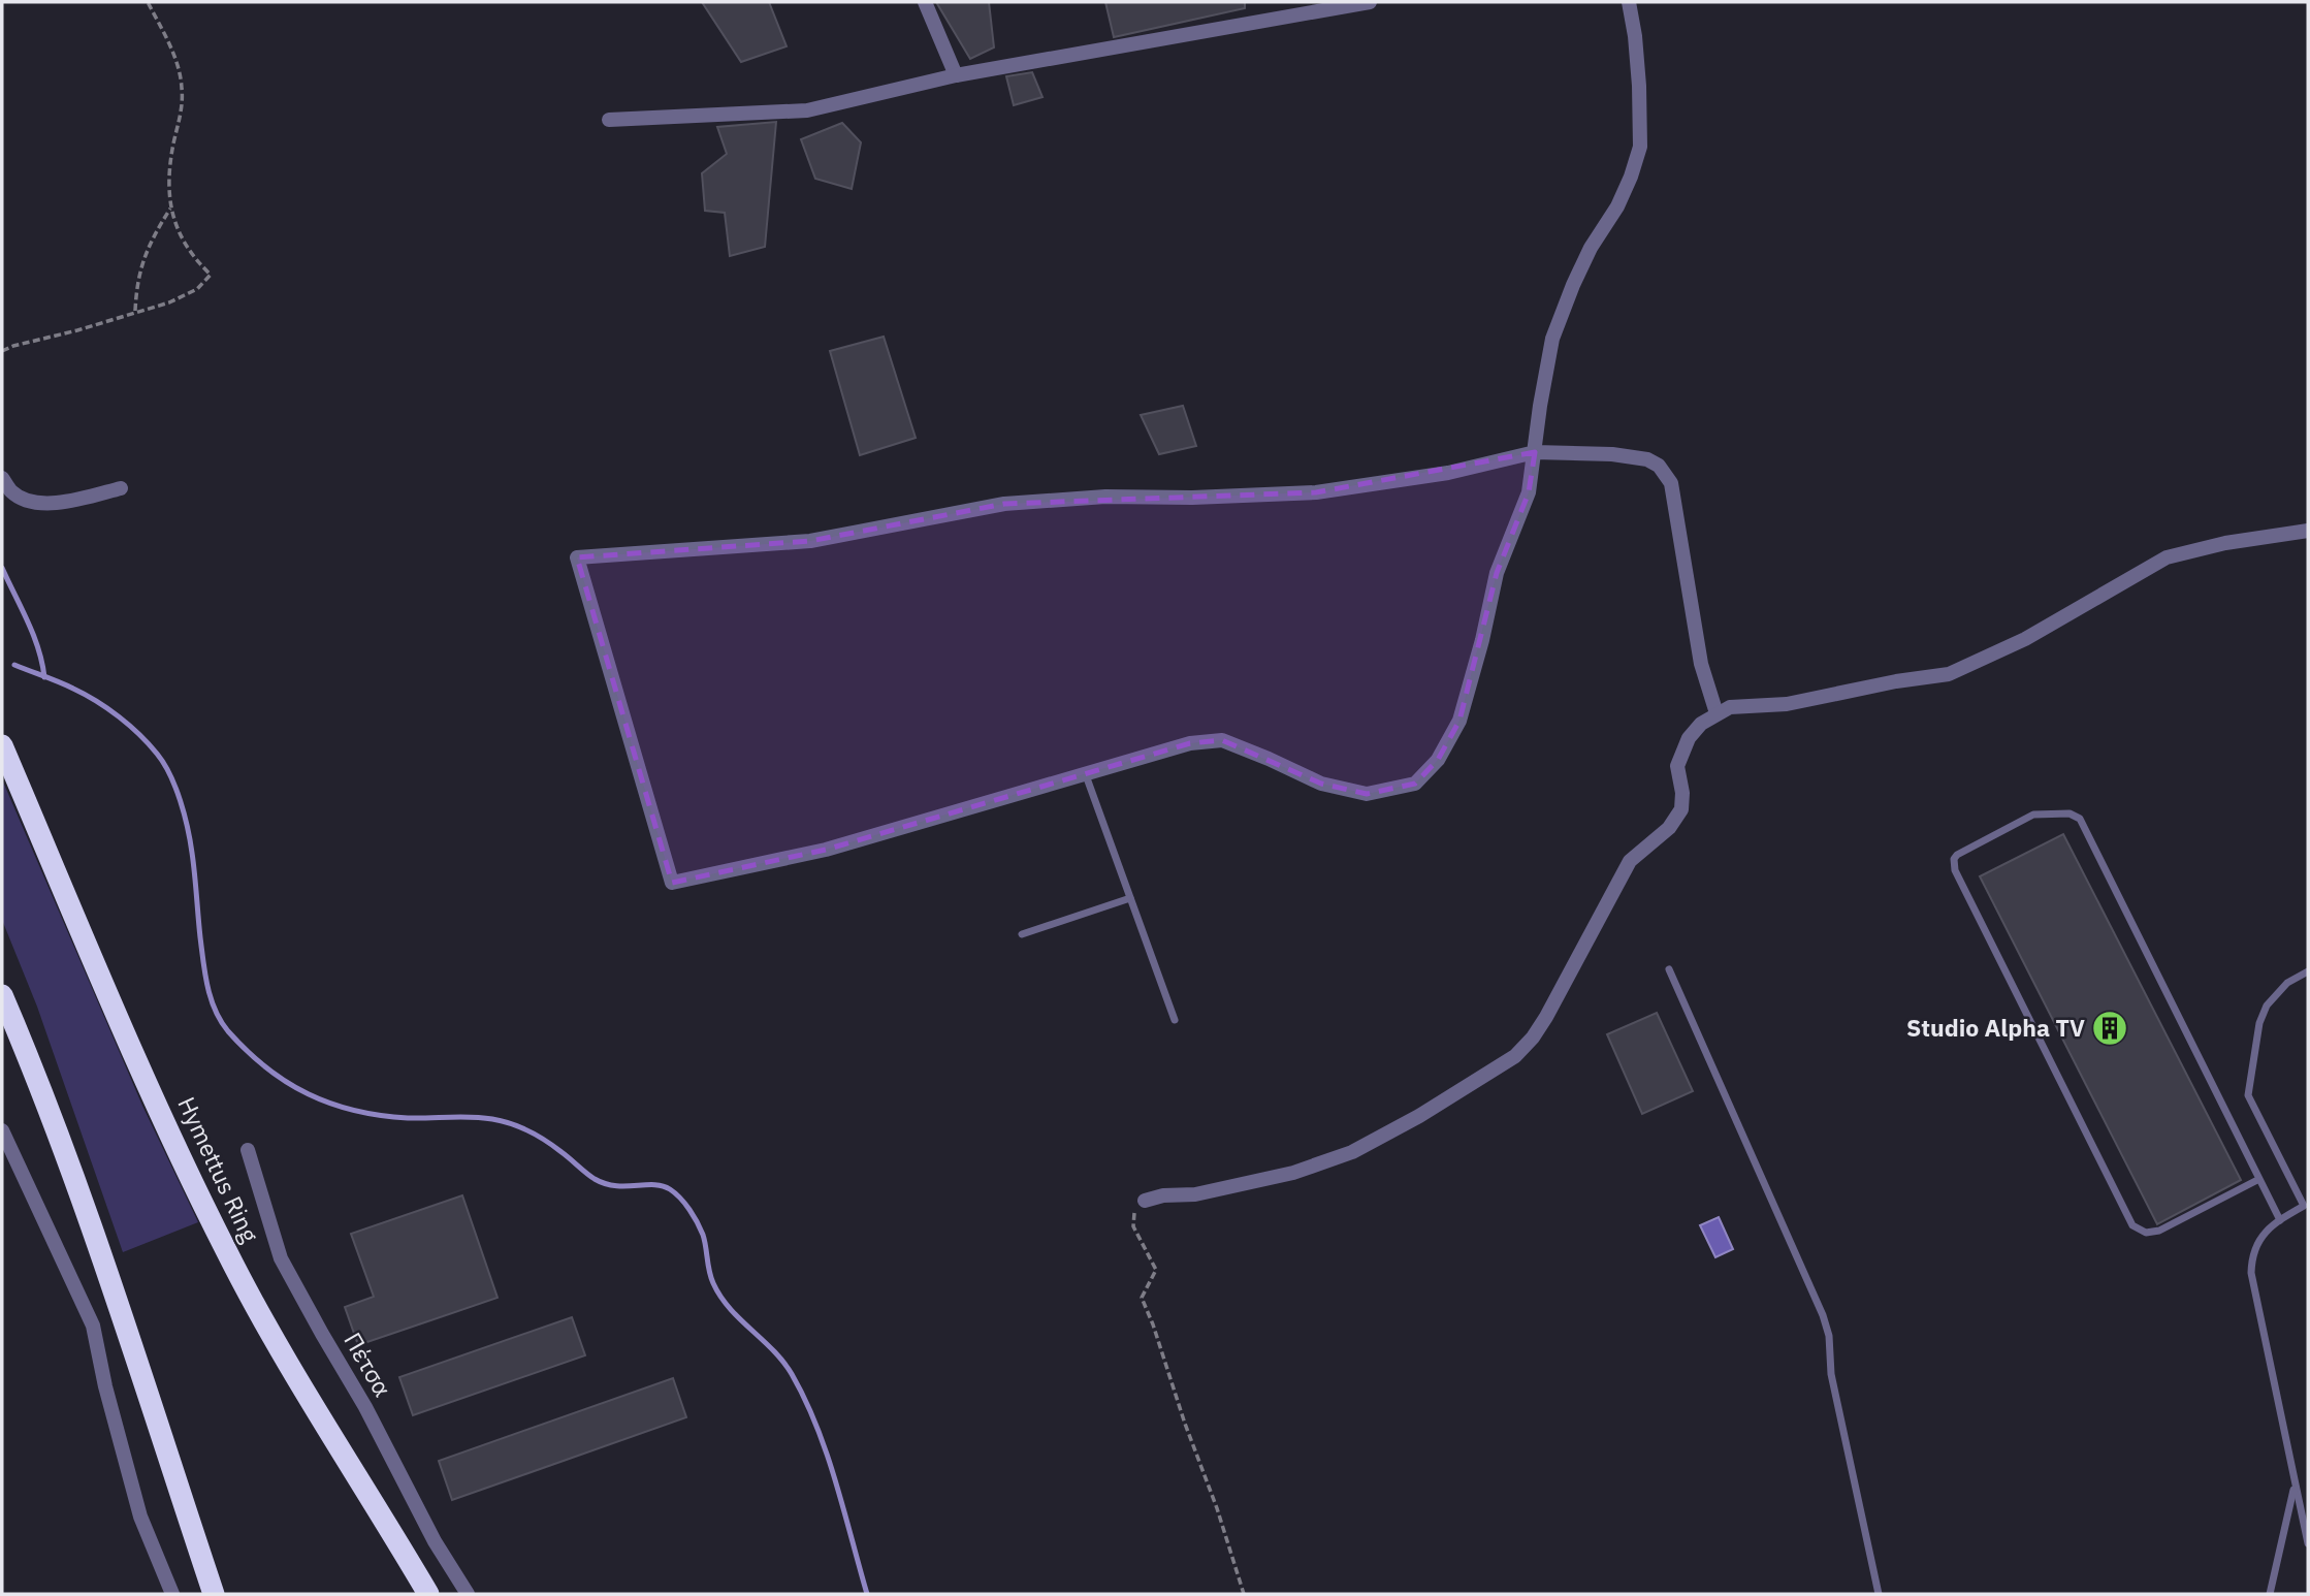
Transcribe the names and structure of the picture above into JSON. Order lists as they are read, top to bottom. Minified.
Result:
{"streets":{"highway":["Hymettus Ring"],"street":["Πέτσα"]},"places":{"building":["Studio Alpha TV"]}}
